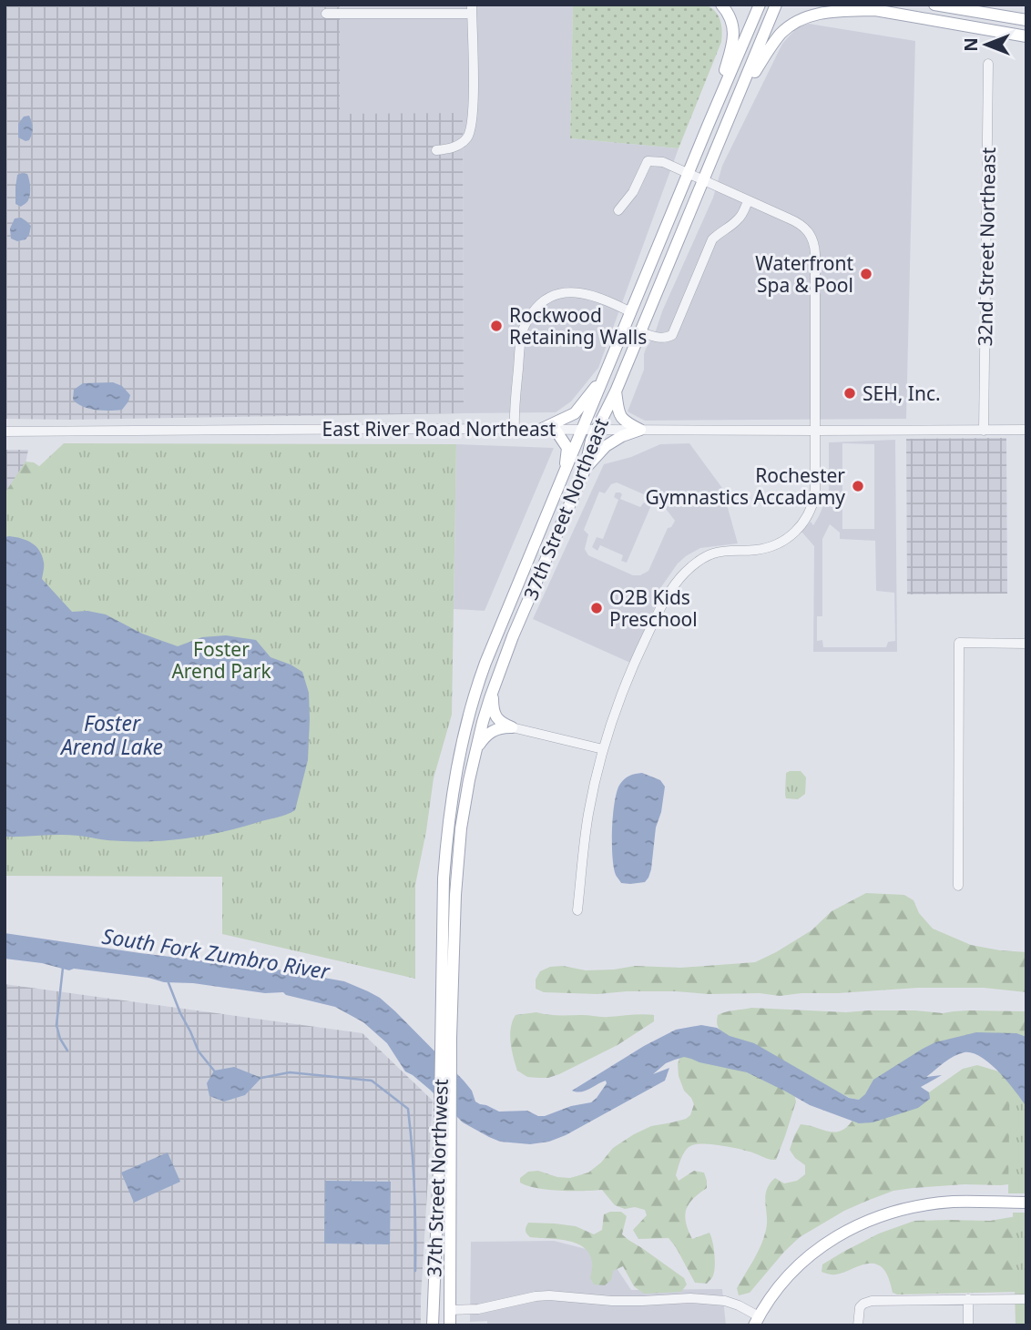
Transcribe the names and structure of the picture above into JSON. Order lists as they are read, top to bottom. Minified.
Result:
{"streets":{"main road":["37th Street Northeast","37th Street Northwest"],"street":["32nd Street Northeast","East River Road Northeast"]},"crossings":[["32nd Street Northeast","East River Road Northeast"],["East River Road Northeast","37th Street Northeast"],["37th Street Northeast","37th Street Northwest"]],"water":["Foster Arend Lake","South Fork Zumbro River"],"parks":["Foster Arend Park"],"places":["Waterfront Spa & Pool","Rockwood Retaining Walls","SEH, Inc.","Rochester Gymnastics Accadamy","O2B Kids Preschool"],"north":"left"}
